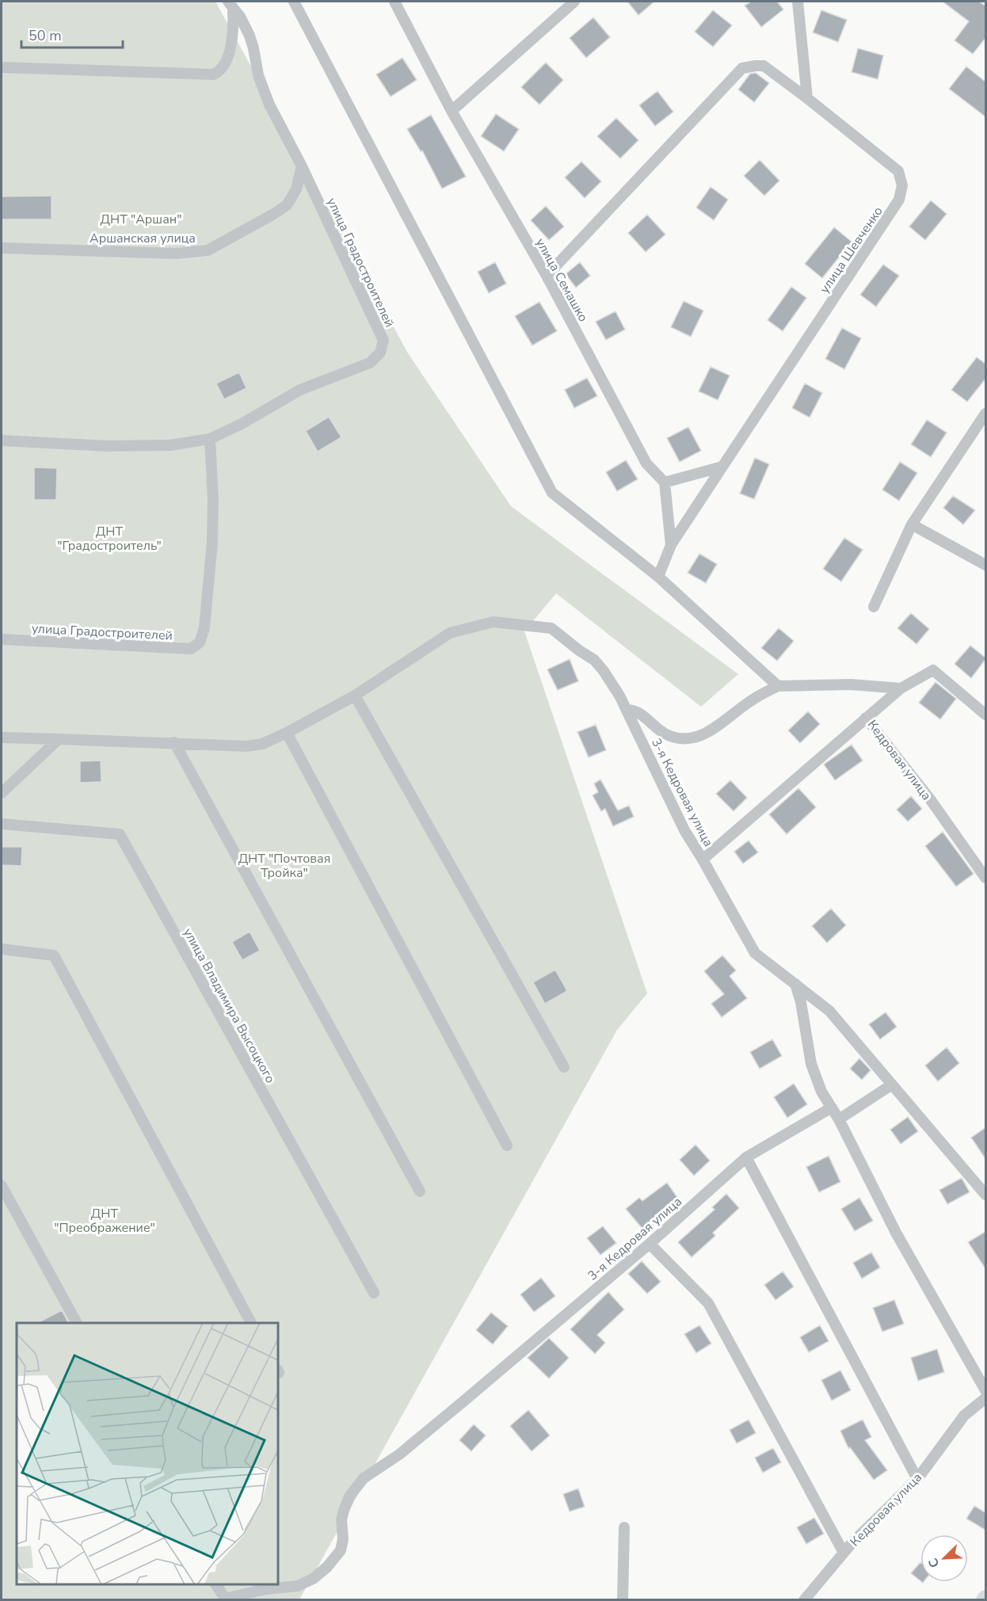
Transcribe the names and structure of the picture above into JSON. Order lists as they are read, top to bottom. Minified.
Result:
{"streets":{"street":["Аршанская улица","улица Шевченко","улица Градостроителей","улица Семашко","Кедровая улица","3-я Кедровая улица","улица Владимира Высоцкого"]},"crossings":[["Аршанская улица","улица Градостроителей"],["улица Шевченко","улица Семашко"]],"parks":["ДНТ \"Аршан\"","ДНТ \"Градостроитель\"","ДНТ \"Почтовая Тройка\"","ДНТ \"Преображение\""],"scale_bar":"50 m","north":"bottom left"}
